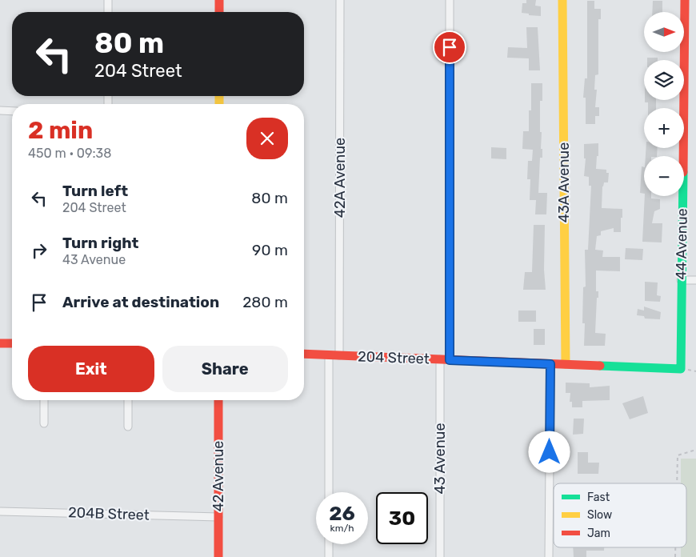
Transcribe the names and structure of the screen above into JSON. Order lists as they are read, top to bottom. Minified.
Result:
{"streets":{"street":["42A Avenue","43A Avenue","44 Avenue","204 Street","43 Avenue","42 Avenue","204B Street"]},"crossings":[["42A Avenue","204 Street"],["43A Avenue","204 Street"],["44 Avenue","204 Street"],["204 Street","43 Avenue"],["42 Avenue","204B Street"]],"legend":["Fast","Slow","Jam"],"north":"right","page":{"map_buttons":["+","−"],"turn":["80 m","204 Street"],"heading":["2 min","450 m · 09:38"],"list":[{"name":"Turn left","note":"204 Street","value":"80 m"},{"name":"Turn right","note":"43 Avenue","value":"90 m"},{"name":"Arrive at destination","value":"280 m"}],"buttons":["Exit","Share"],"speed":"26 km/h","limit":"30"}}
